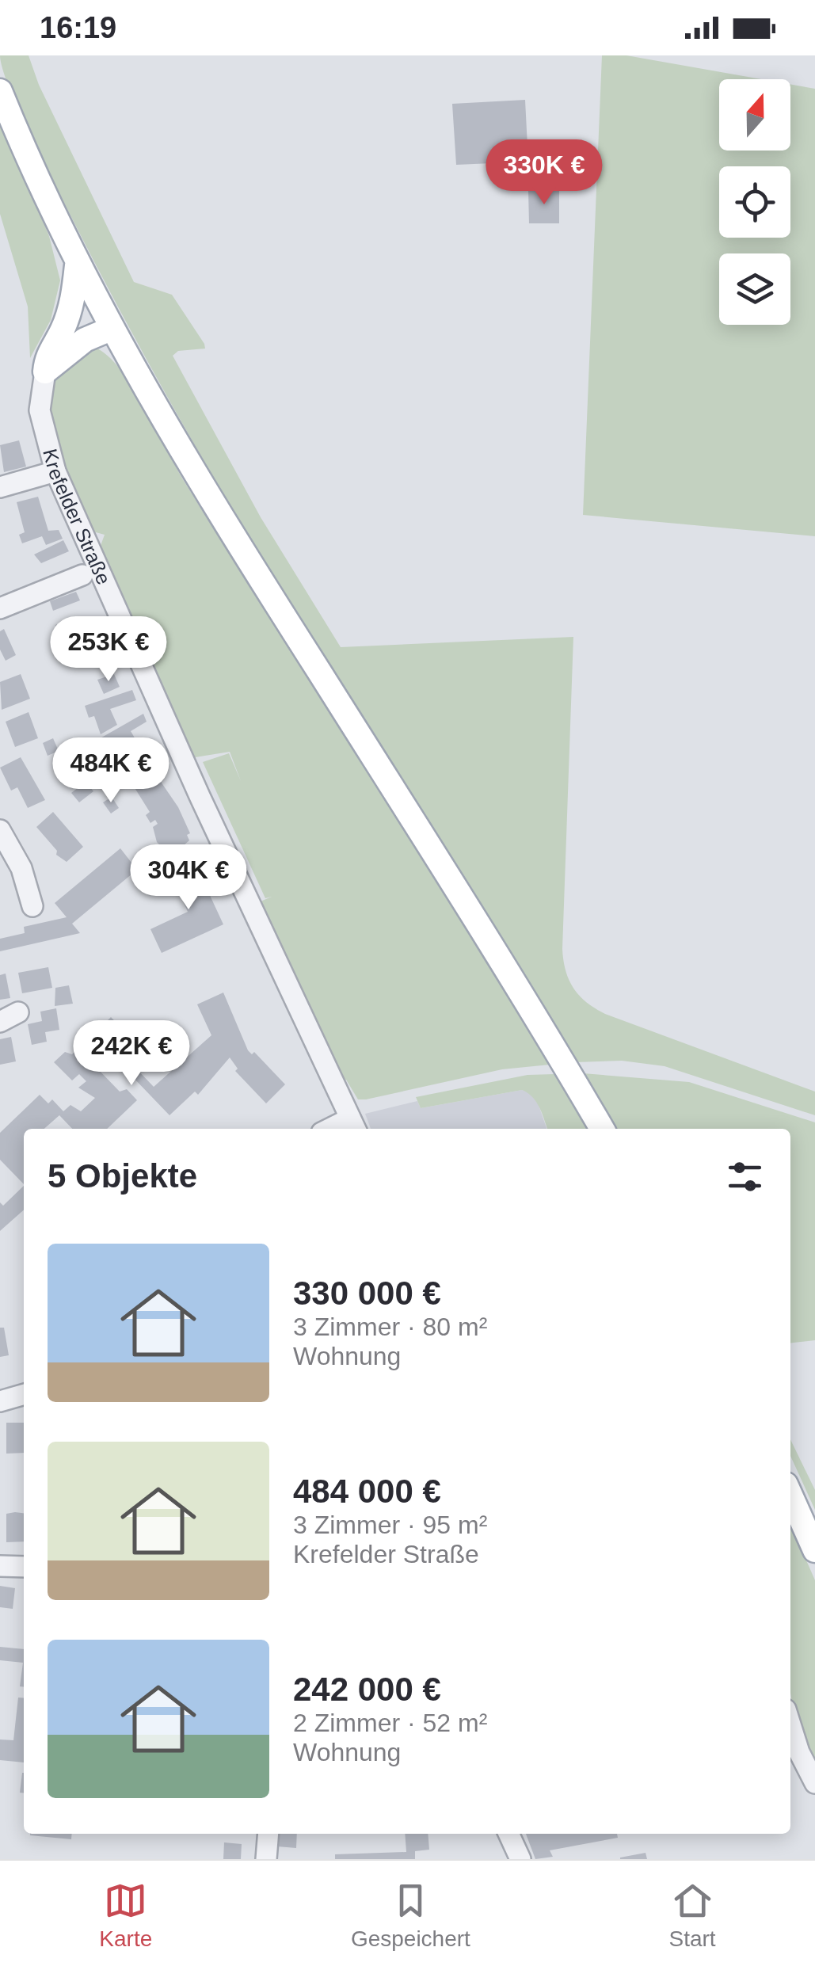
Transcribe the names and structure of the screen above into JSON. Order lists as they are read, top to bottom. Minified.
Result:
{"streets":{"street":["Krefelder Straße"]},"north":"top","page":{"status":"16:19","price":["330K €","253K €","484K €","304K €","242K €"],"heading":"5 Objekte","list":[{"name":"330 000 €","note":"3 Zimmer · 80 m² · Wohnung"},{"name":"484 000 €","note":"3 Zimmer · 95 m² · Krefelder Straße"},{"name":"242 000 €","note":"2 Zimmer · 52 m² · Wohnung"}],"tabs":["Karte","Gespeichert","Start"]}}
